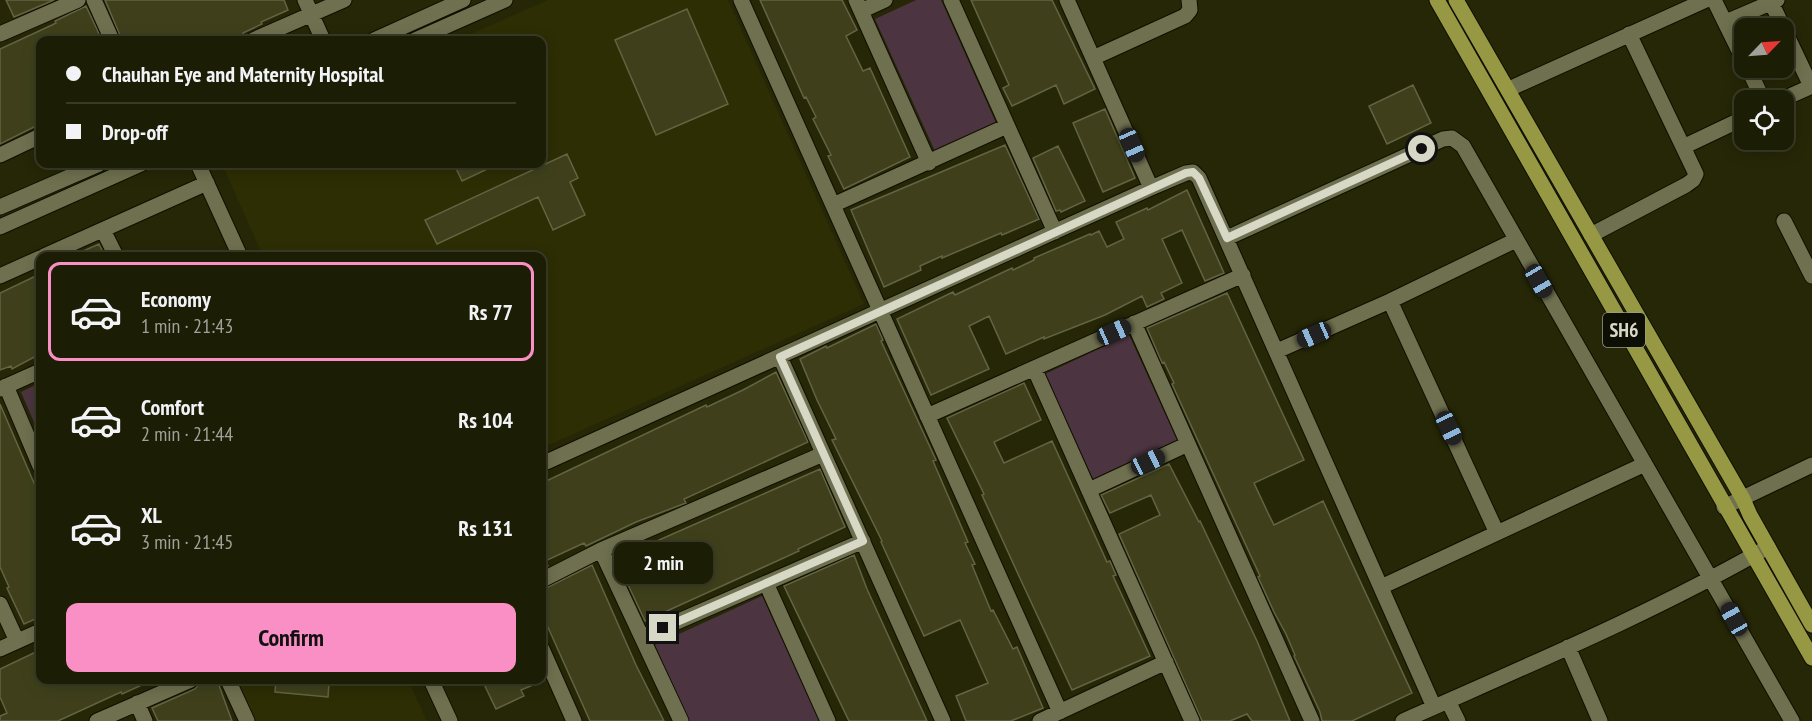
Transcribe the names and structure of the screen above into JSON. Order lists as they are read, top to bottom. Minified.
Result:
{"streets":{"main road":["SH6"]},"north":"top right","page":{"banner":["Chauhan Eye and Maternity Hospital","Drop-off"],"list":[{"name":"Economy","note":"1 min · 21:43","value":"Rs 77"},{"name":"Comfort","note":"2 min · 21:44","value":"Rs 104"},{"name":"XL","note":"3 min · 21:45","value":"Rs 131"}],"bubble":"2 min","buttons":"Confirm"}}
